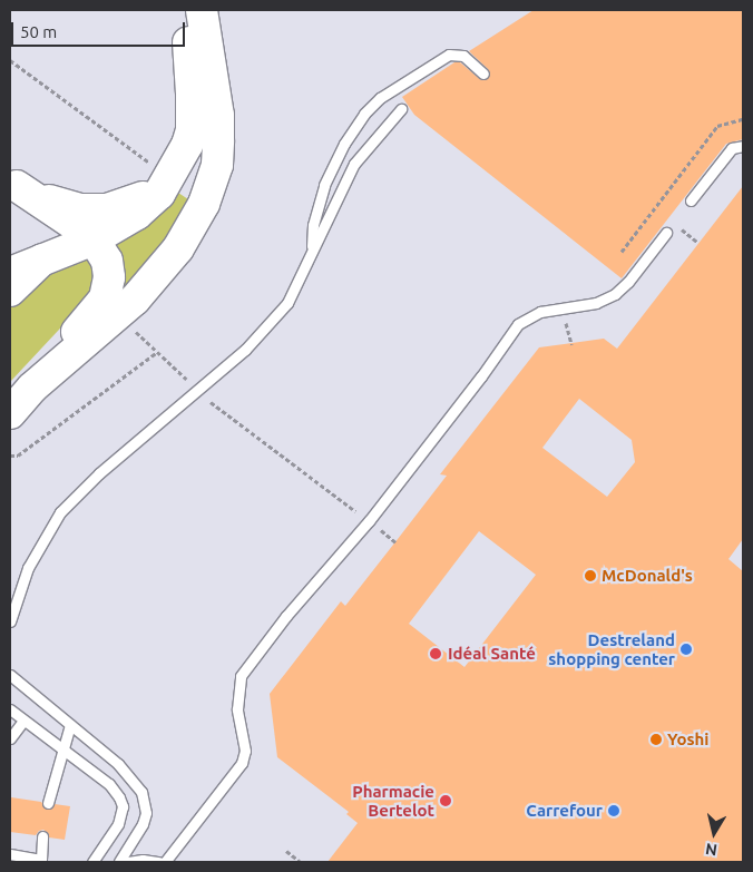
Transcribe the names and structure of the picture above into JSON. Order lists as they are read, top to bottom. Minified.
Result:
{"places":["McDonald's","Destreland shopping center","Idéal Santé","Yoshi","Pharmacie Bertelot","Carrefour"],"scale_bar":"50 m","north":"bottom"}
